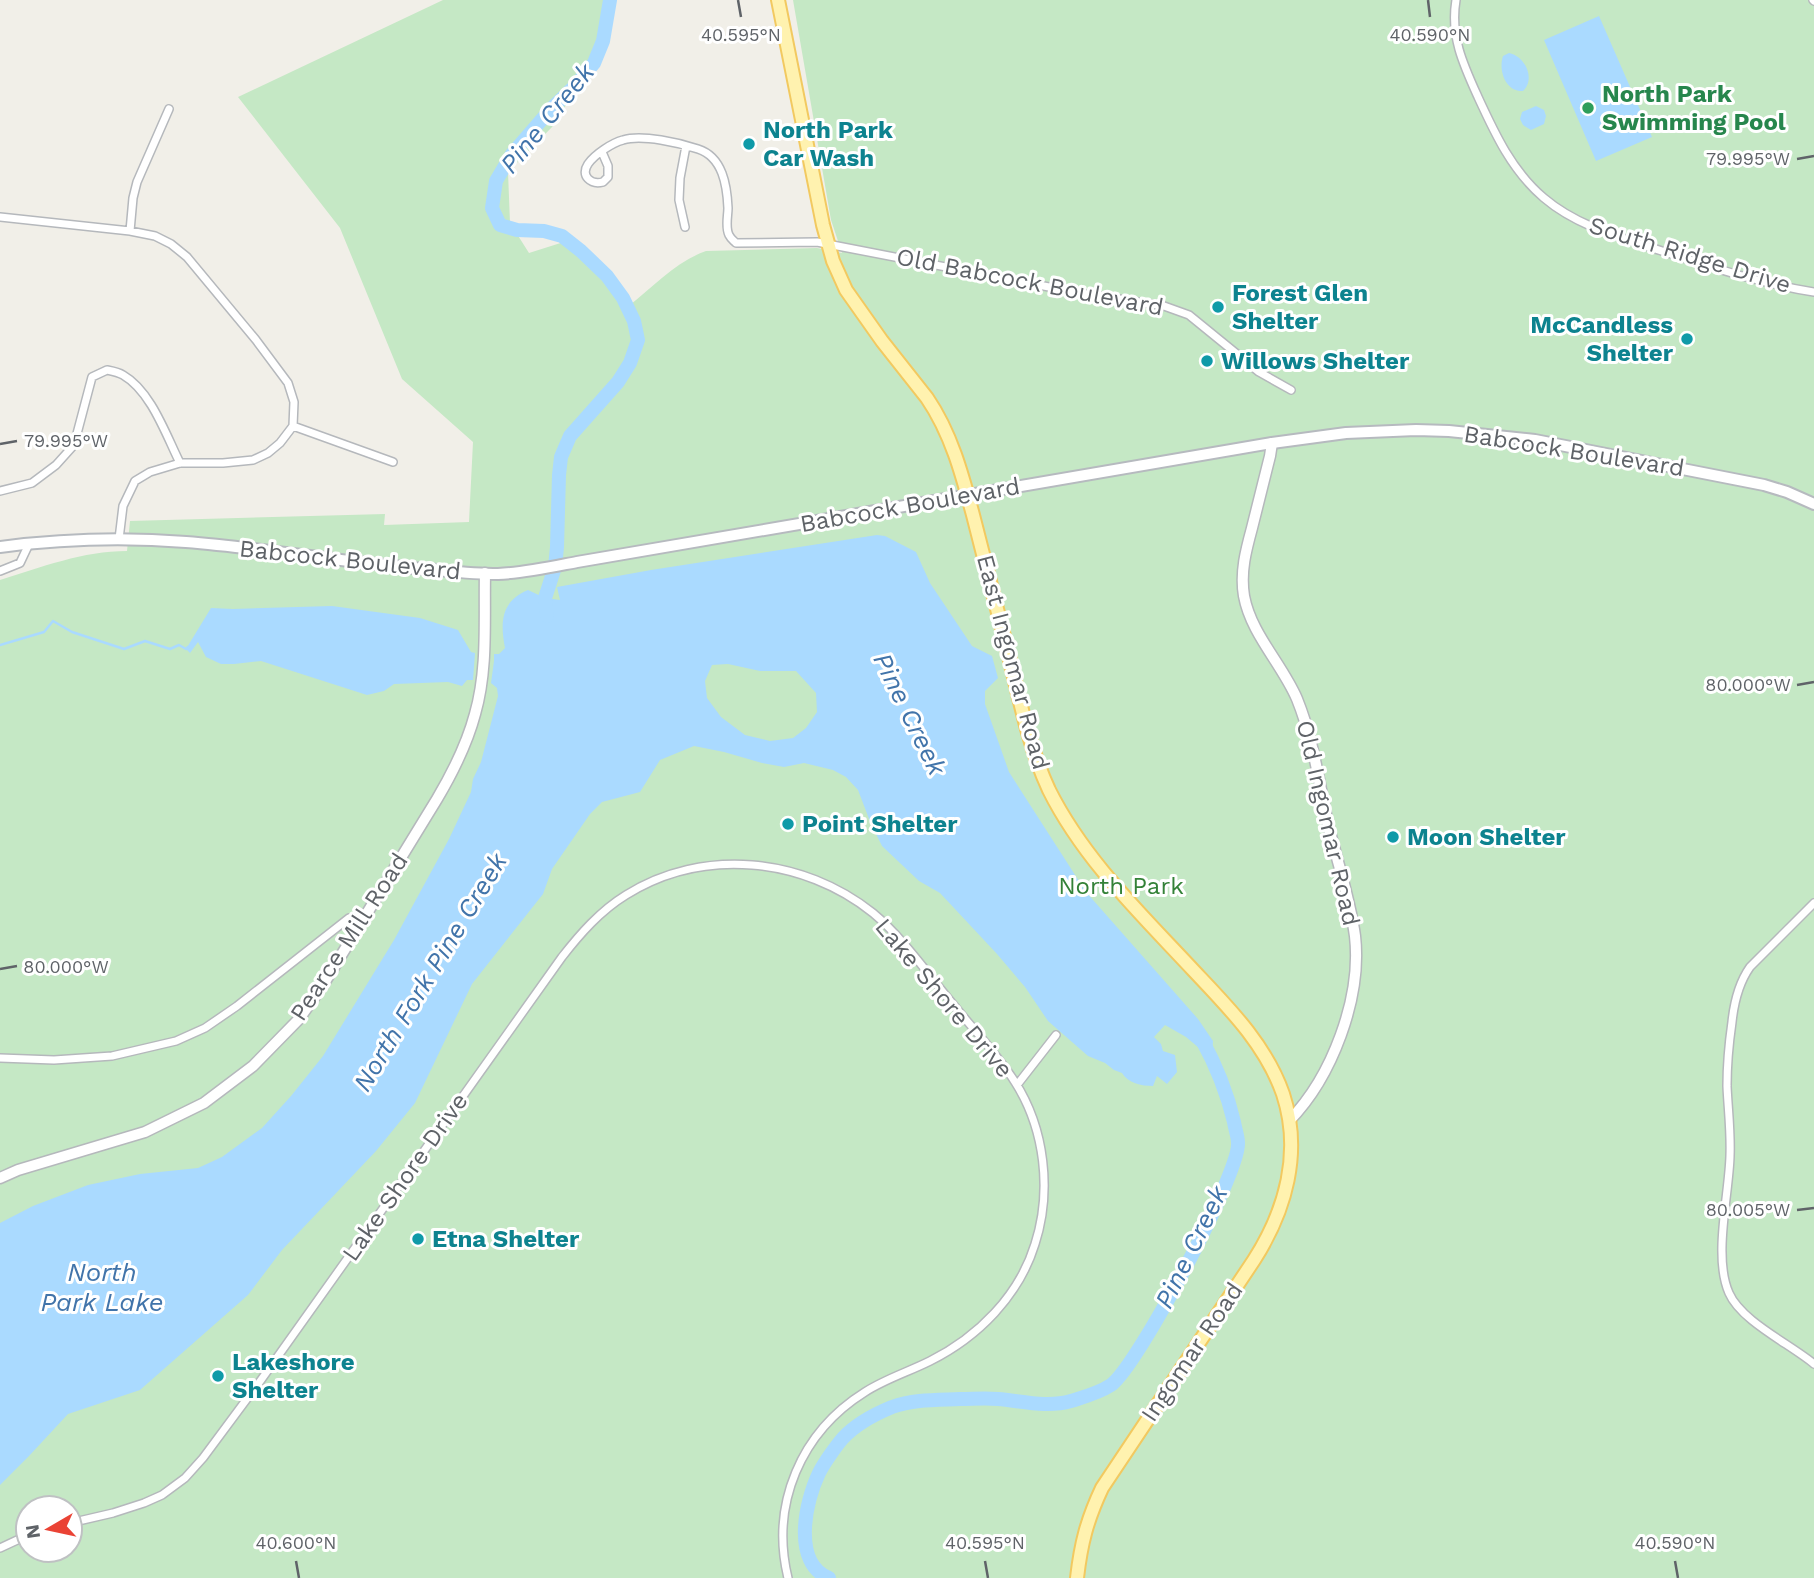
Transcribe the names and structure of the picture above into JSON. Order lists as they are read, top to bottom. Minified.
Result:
{"streets":{"main road":["Babcock Boulevard","East Ingomar Road","Ingomar Road"],"street":["South Ridge Drive","Old Babcock Boulevard","Old Ingomar Road","Pearce Mill Road","Lake Shore Drive"]},"crossings":[["Old Babcock Boulevard","East Ingomar Road"],["Babcock Boulevard","East Ingomar Road"],["Babcock Boulevard","Old Ingomar Road"],["Babcock Boulevard","Pearce Mill Road"],["East Ingomar Road","Old Ingomar Road"],["East Ingomar Road","Ingomar Road"],["Old Ingomar Road","Ingomar Road"]],"water":["Pine Creek","North Fork Pine Creek","North Park Lake"],"parks":["North Park"],"places":["North Park Swimming Pool","North Park Car Wash","Forest Glen Shelter","McCandless Shelter","Willows Shelter","Point Shelter","Moon Shelter","Etna Shelter","Lakeshore Shelter"],"north":"left","coordinates":["40.595°N","40.590°N","79.995°W","80.000°W","80.005°W","40.600°N"]}
